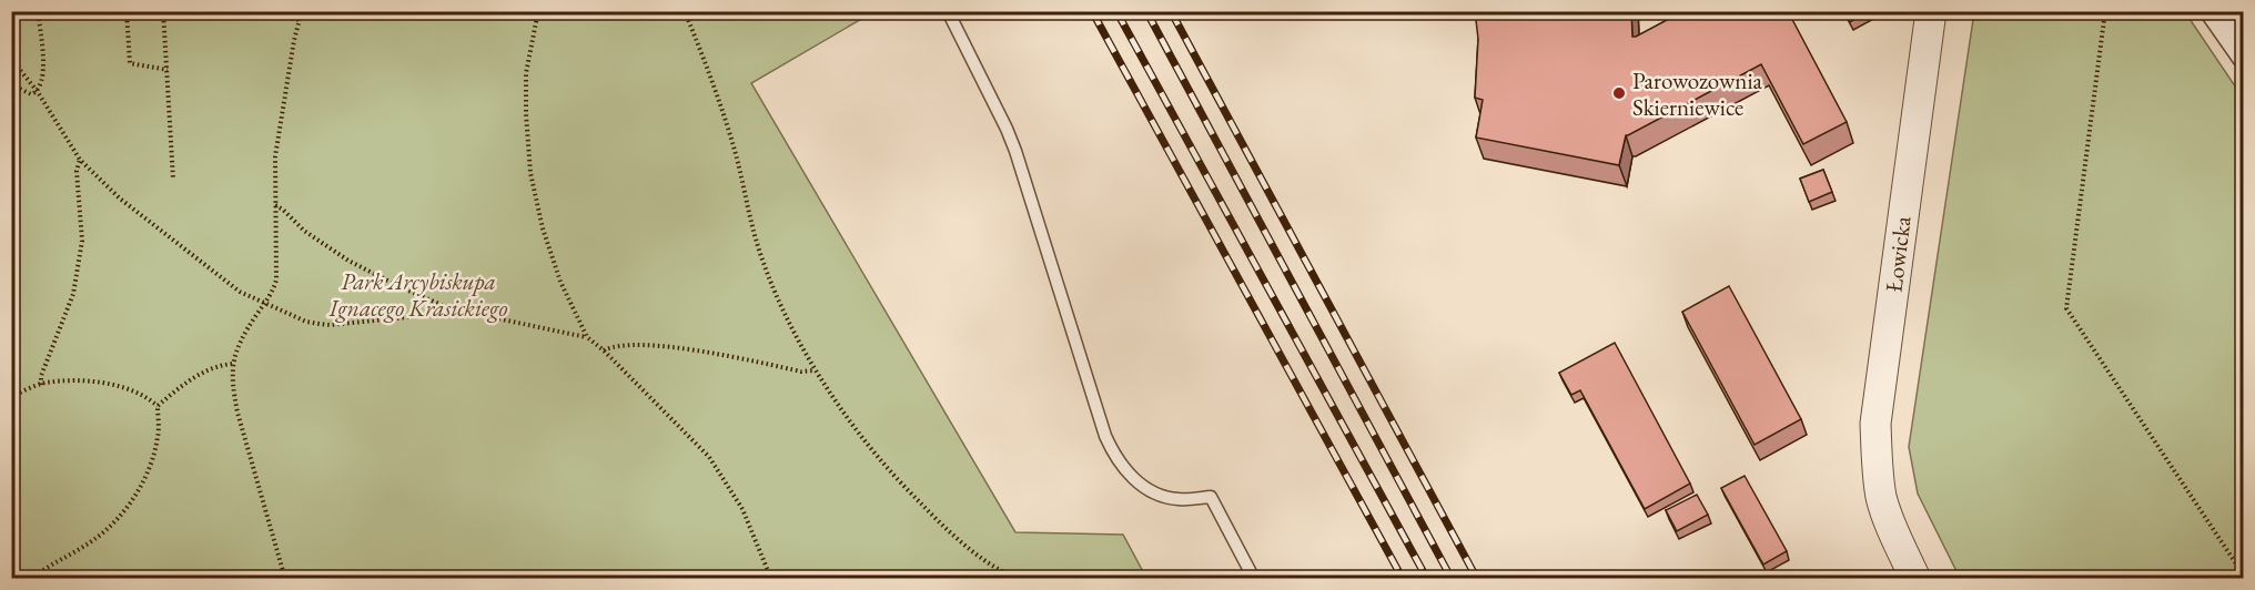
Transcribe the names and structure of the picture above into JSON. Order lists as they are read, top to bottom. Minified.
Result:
{"streets":{"street":["Łowicka"]},"parks":["Park Arcybiskupa Ignacego Krasickiego"],"places":["Parowozownia Skierniewice"]}
